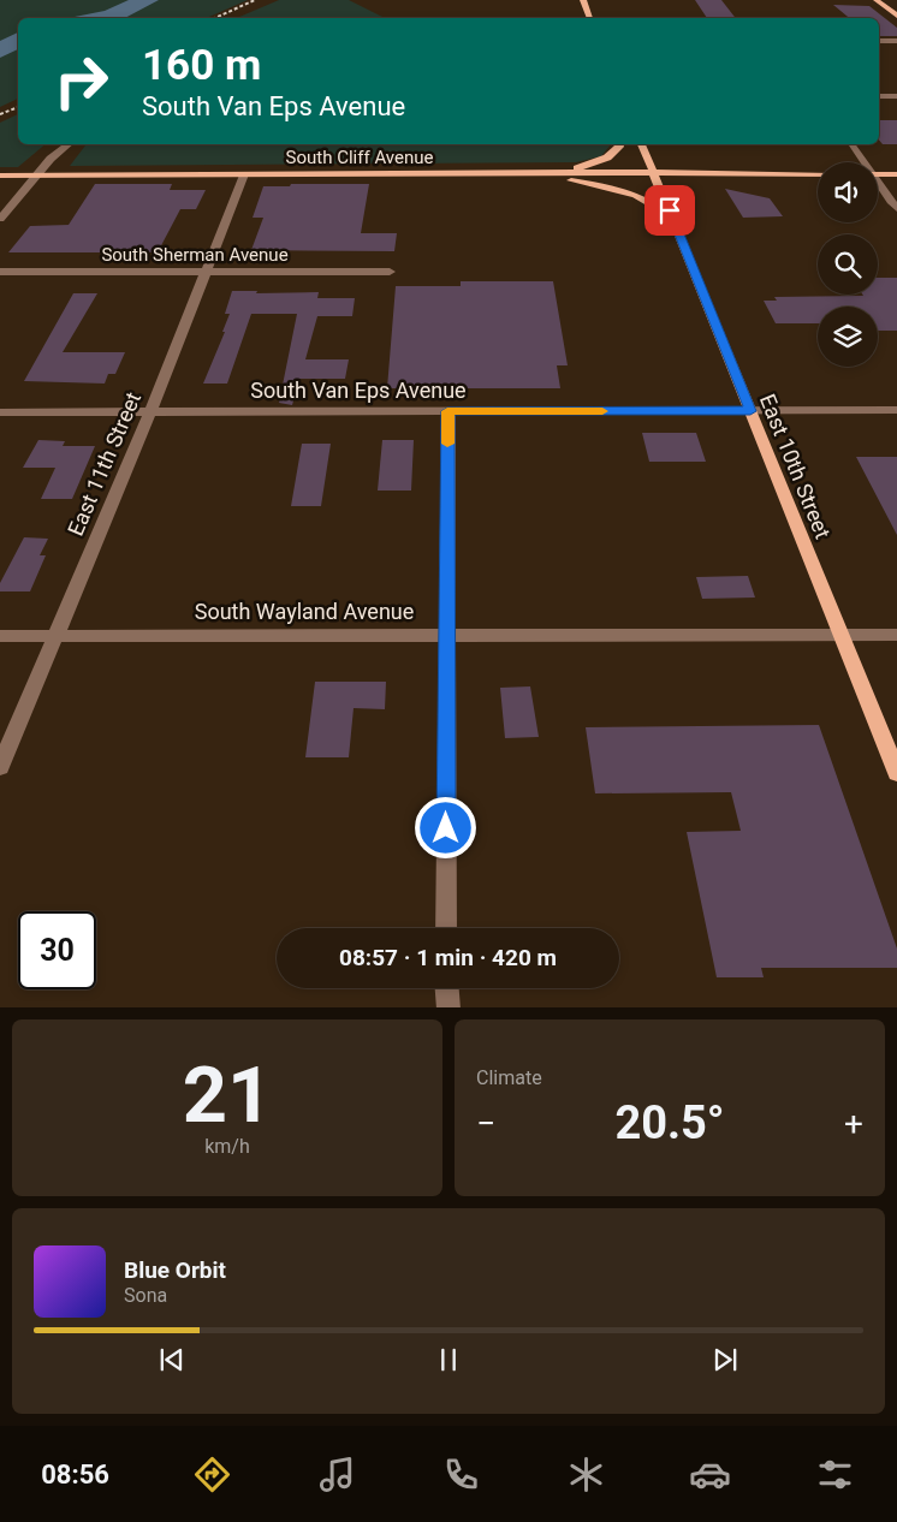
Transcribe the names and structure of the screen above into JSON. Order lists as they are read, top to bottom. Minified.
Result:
{"streets":{"main road":["South Cliff Avenue","East 10th Street"],"street":["South Sherman Avenue","South Van Eps Avenue","East 11th Street","South Wayland Avenue"]},"crossings":[["South Cliff Avenue","East 11th Street"],["South Cliff Avenue","East 10th Street"],["South Sherman Avenue","East 11th Street"],["South Van Eps Avenue","East 11th Street"],["South Van Eps Avenue","East 10th Street"],["East 11th Street","South Wayland Avenue"],["East 10th Street","South Wayland Avenue"]],"page":{"turn":["160 m","South Van Eps Avenue"],"limit":"30","trip":"08:57 · 1 min · 420 m","tile":[["21","km/h"],"Climate"],"heat":["−","20.5°","+"],"song":["Blue Orbit","Sona"],"tabs":"08:56"}}
